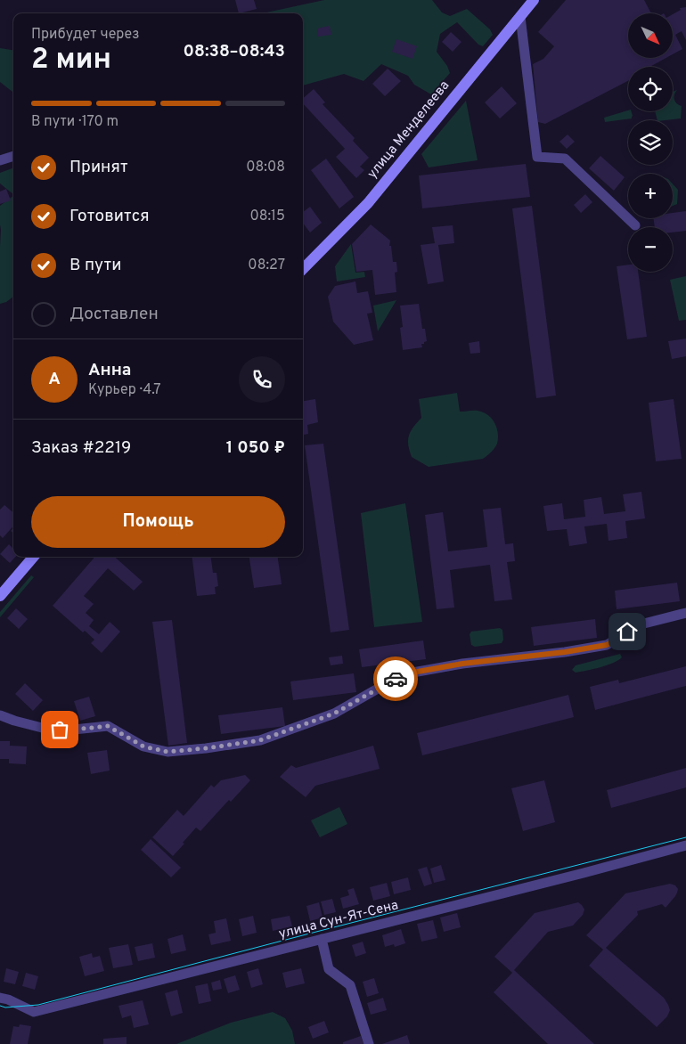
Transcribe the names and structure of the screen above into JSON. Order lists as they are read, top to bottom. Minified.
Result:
{"streets":{"main road":["улица Менделеева"],"street":["улица Сун-Ят-Сена"]},"north":"bottom right","page":{"map_buttons":["+","−"],"heading":["2 мин","Прибудет через","08:38–08:43"],"panel":["Анна","Курьер · 4.7","Заказ #2219","1 050 ₽"],"bar":"В пути · 170 m","list":[["Принят","08:08"],["Готовится","08:15"],["В пути","08:27"],"Доставлен"],"round":"А","buttons":"Помощь"}}
